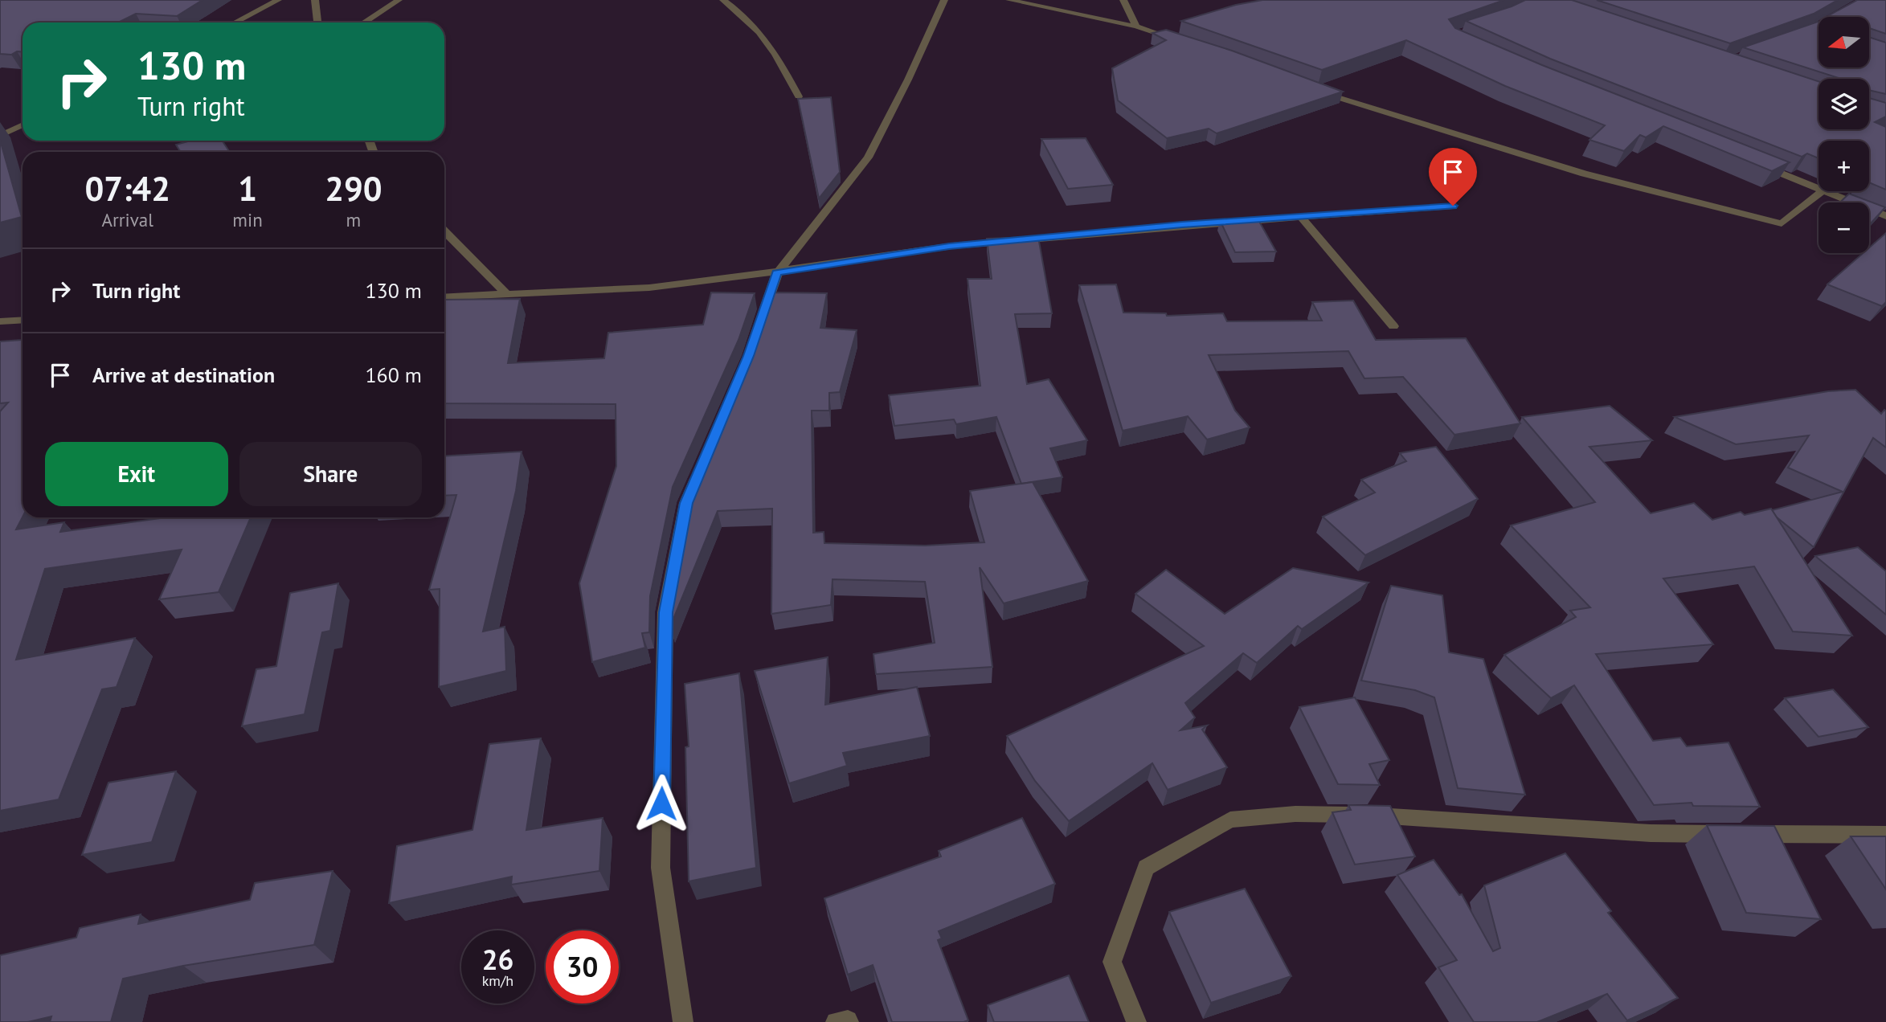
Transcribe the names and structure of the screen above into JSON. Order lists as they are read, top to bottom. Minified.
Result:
{"north":"left","page":{"map_buttons":["+","−"],"turn":["130 m","Turn right"],"eta":["07:42","Arrival","1","min","290","m"],"list":[{"name":"Turn right","value":"130 m"},{"name":"Arrive at destination","value":"160 m"}],"buttons":["Exit","Share"],"speed":"26 km/h","limit":"30"}}
